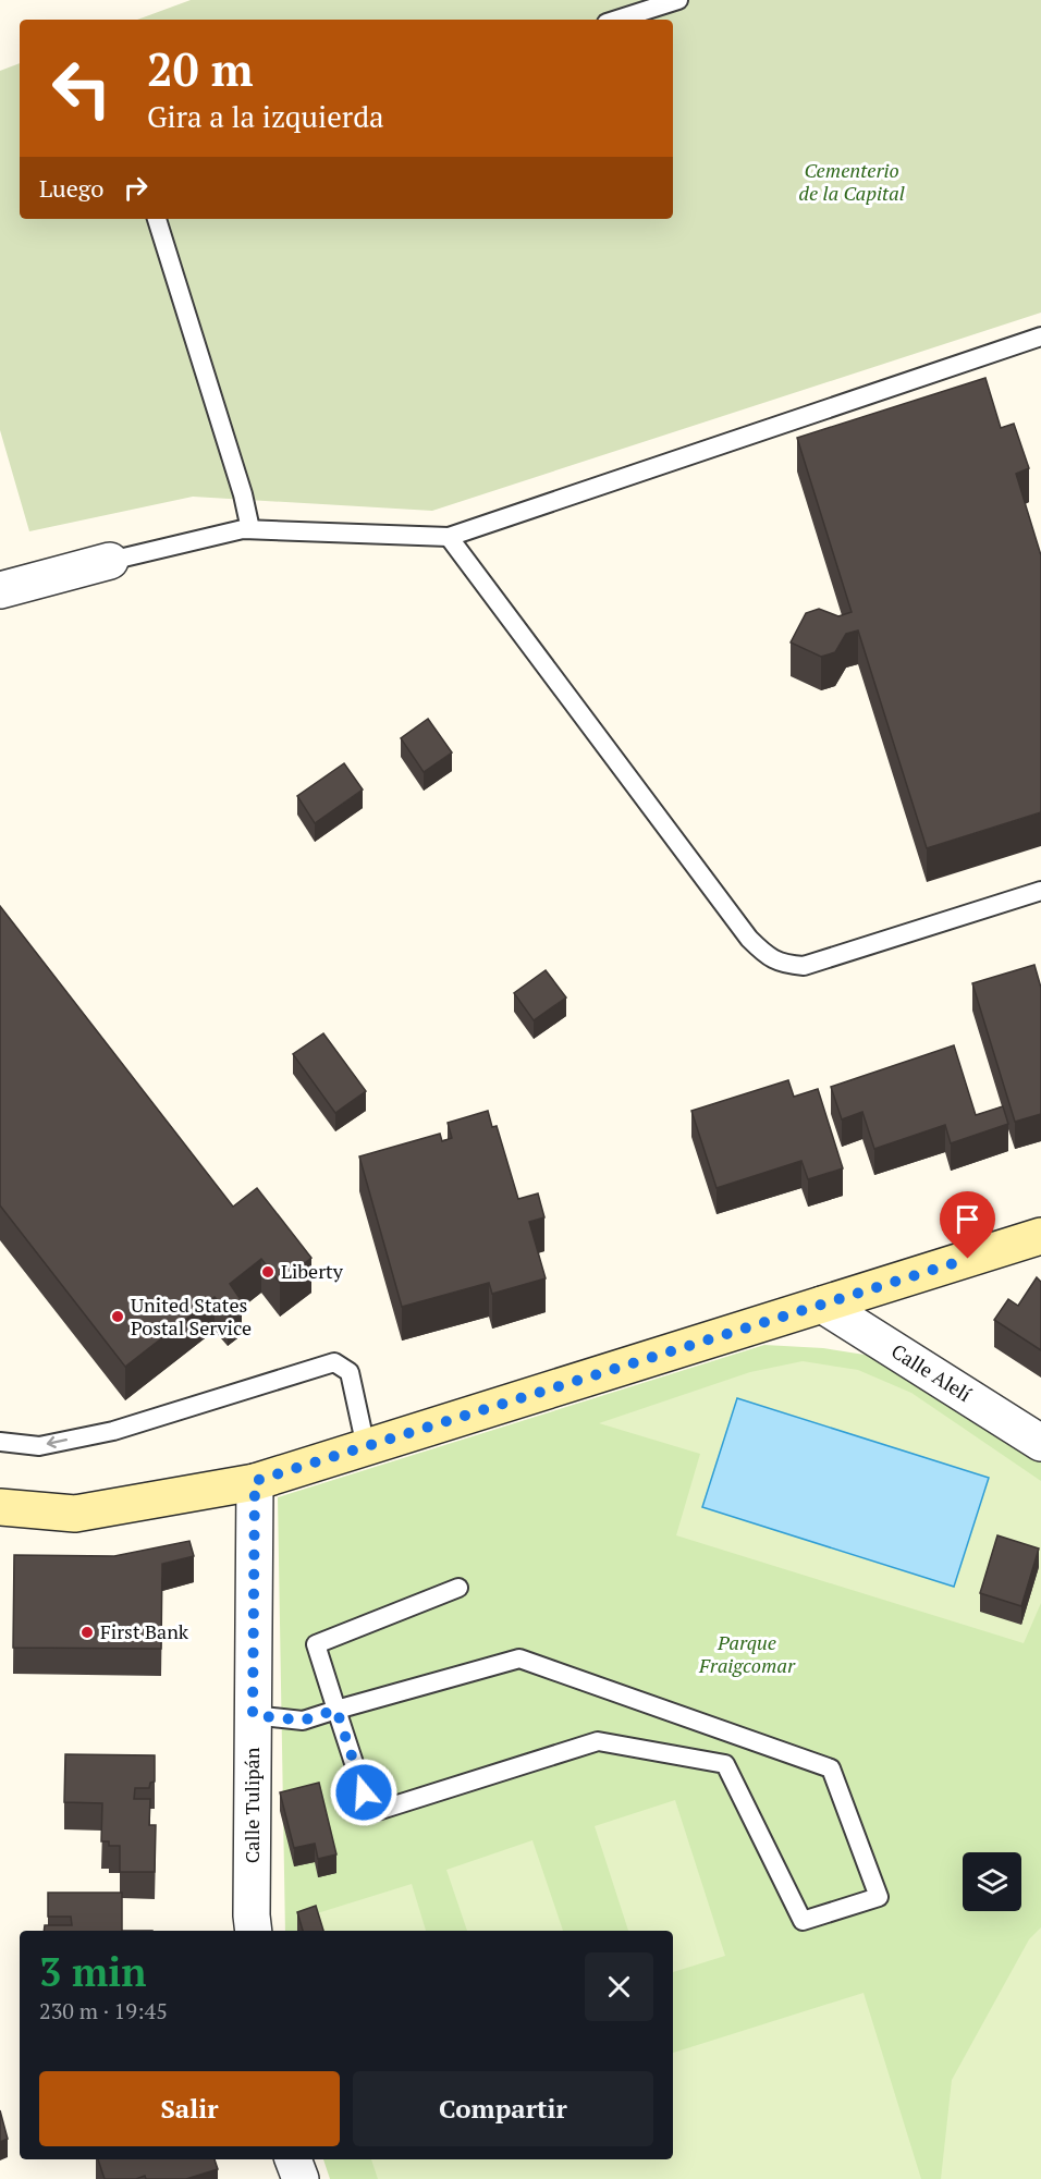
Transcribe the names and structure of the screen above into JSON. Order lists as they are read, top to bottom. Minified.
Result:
{"streets":{"street":["Calle Alelí","Calle Tulipán"]},"parks":["Cementerio de la Capital","Parque Fraigcomar"],"places":["Liberty","United States Postal Service","First Bank"],"page":{"turn":["20 m","Gira a la izquierda"],"then":"Luego","heading":["3 min","230 m · 19:45"],"buttons":["Salir","Compartir"]}}
